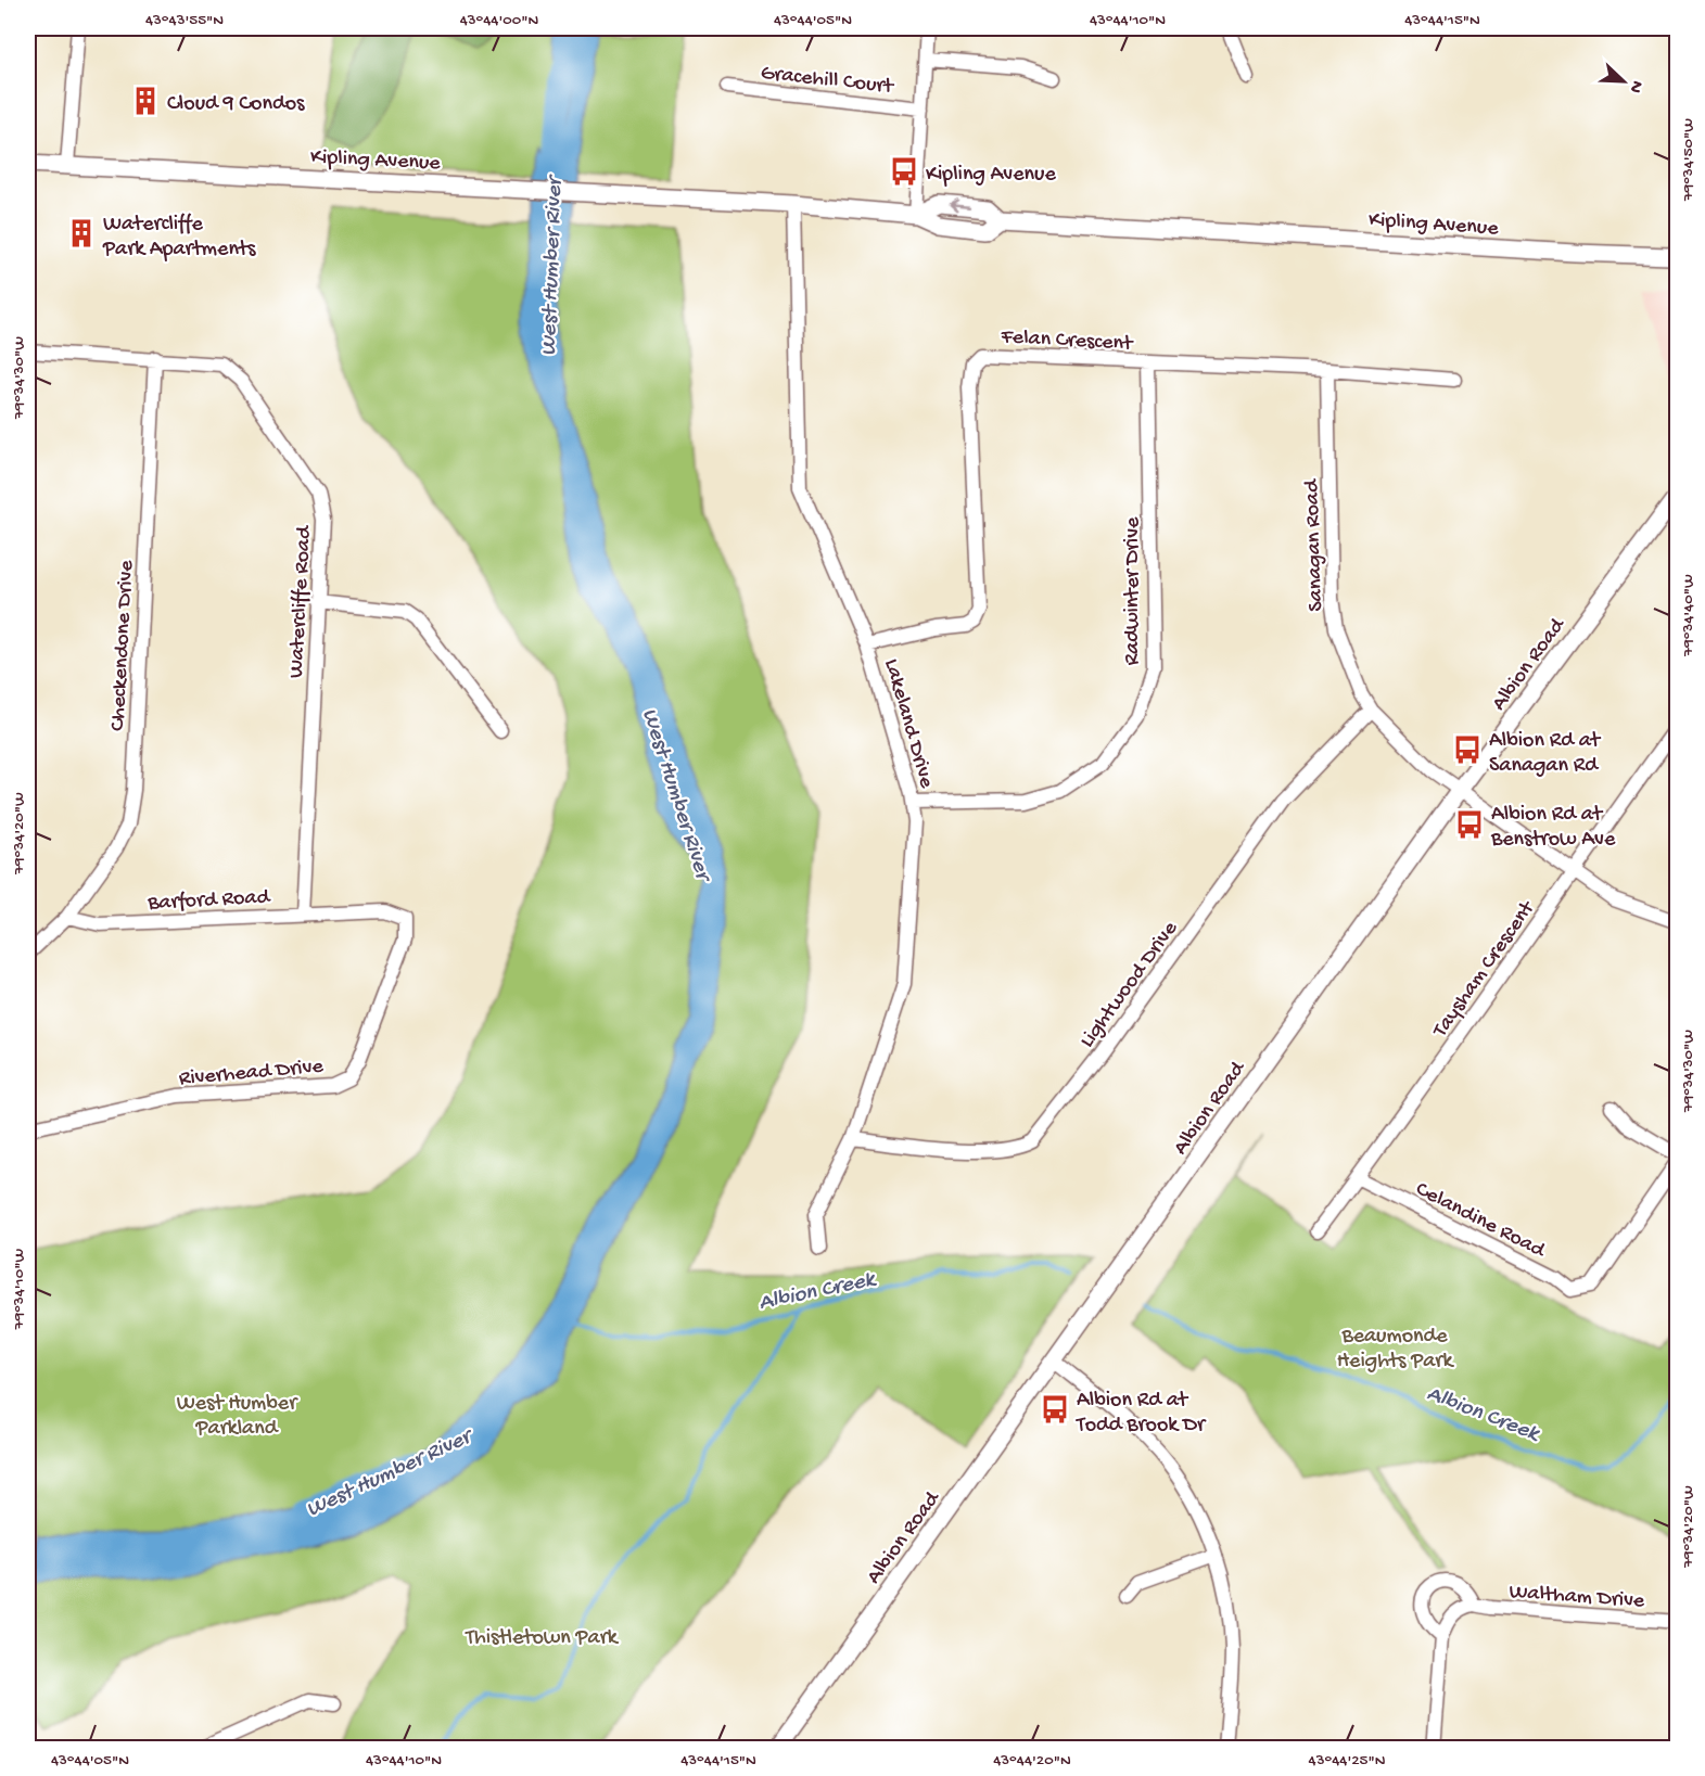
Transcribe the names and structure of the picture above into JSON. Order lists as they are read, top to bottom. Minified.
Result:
{"streets":{"main road":["Kipling Avenue","Albion Road"],"street":["Gracehill Court","Felan Crescent","Sanagan Road","Radwinter Drive","Watercliffe Road","Checkendone Drive","Lakeland Drive","Barford Road","Taysham Crescent","Lightwood Drive","Riverhead Drive","Celandine Road","Waltham Drive"]},"crossings":[["Kipling Avenue","Lakeland Drive"],["Felan Crescent","Sanagan Road"],["Felan Crescent","Radwinter Drive"],["Felan Crescent","Lakeland Drive"],["Sanagan Road","Albion Road"],["Sanagan Road","Taysham Crescent"],["Sanagan Road","Lightwood Drive"],["Radwinter Drive","Lakeland Drive"],["Watercliffe Road","Checkendone Drive"],["Watercliffe Road","Barford Road"],["Checkendone Drive","Barford Road"],["Lakeland Drive","Lightwood Drive"],["Barford Road","Riverhead Drive"],["Taysham Crescent","Celandine Road"]],"water":["West Humber River","Albion Creek"],"parks":["Beaumonde Heights Park","West Humber Parkland","Thistletown Park"],"places":{"building":["Cloud 9 Condos","Watercliffe Park Apartments"],"bus stop":["Kipling Avenue","Albion Rd at Sanagan Rd","Albion Rd at Benstrow Ave","Albion Rd at Todd Brook Dr"]},"north":"bottom right","coordinates":["43°43'55\"N","43°44'00\"N","43°44'05\"N","43°44'10\"N","43°44'15\"N","79°34'50\"W","79°34'30\"W","79°34'40\"W","79°34'20\"W","79°34'10\"W","43°44'20\"N","43°44'25\"N"]}
